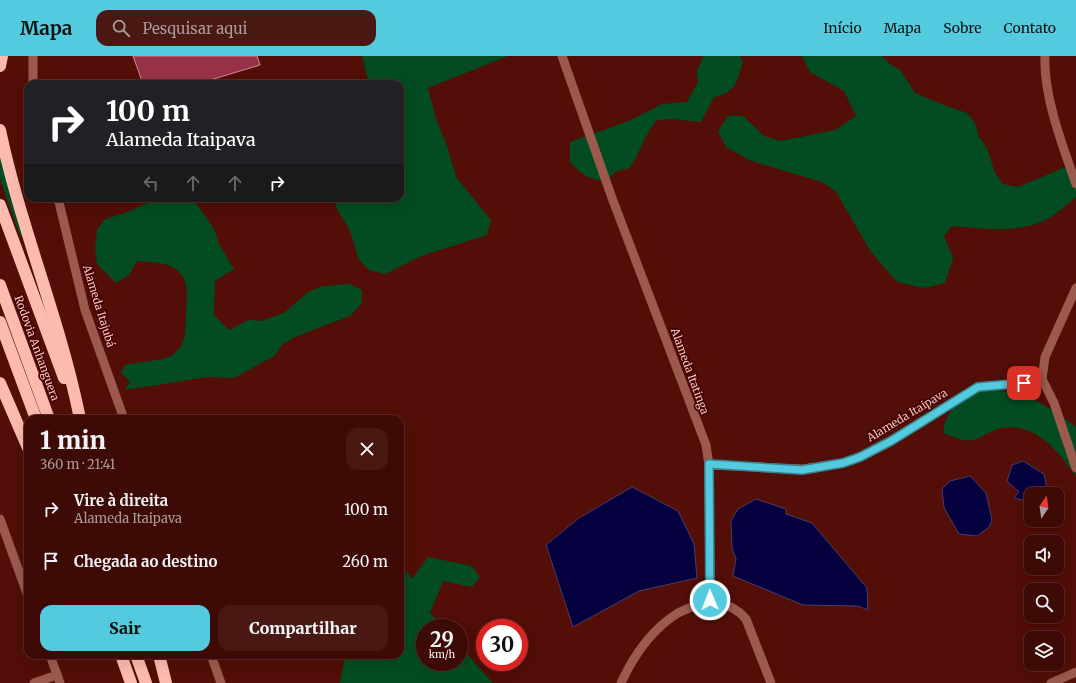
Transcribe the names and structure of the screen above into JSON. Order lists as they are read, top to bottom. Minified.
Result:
{"streets":{"highway":["Rodovia Anhanguera"],"street":["Alameda Itajubá","Alameda Itatinga","Alameda Itaipava"]},"crossings":[["Alameda Itatinga","Alameda Itaipava"]],"north":"top","page":{"header":"Mapa","search":"Pesquisar aqui","nav":["Início","Mapa","Sobre","Contato"],"turn":["100 m","Alameda Itaipava"],"heading":["1 min","360 m · 21:41"],"list":[{"name":"Vire à direita","note":"Alameda Itaipava","value":"100 m"},{"name":"Chegada ao destino","value":"260 m"}],"buttons":["Sair","Compartilhar"],"speed":"29 km/h","limit":"30"}}
